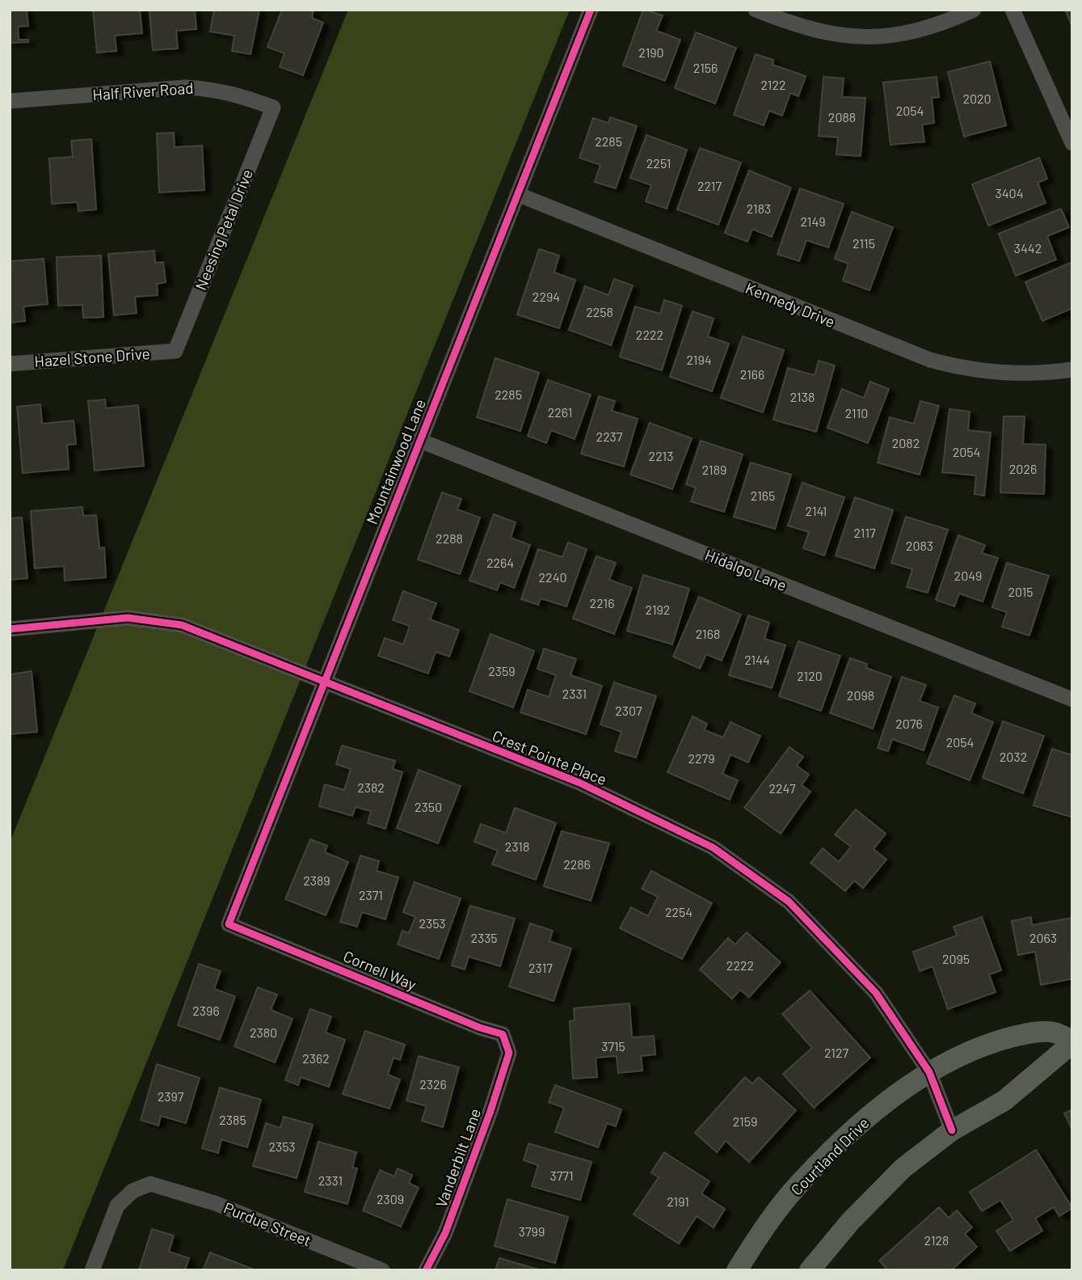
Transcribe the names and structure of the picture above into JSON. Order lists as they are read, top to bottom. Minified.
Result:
{"streets":{"street":["Half River Road","Neesing Petal Drive","Kennedy Drive","Hazel Stone Drive","Mountainwood Lane","Hidalgo Lane","Crest Pointe Place","Cornell Way","Courtland Drive","Vanderbilt Lane","Purdue Street"]},"crossings":[["Half River Road","Neesing Petal Drive"],["Neesing Petal Drive","Hazel Stone Drive"],["Kennedy Drive","Mountainwood Lane"],["Mountainwood Lane","Hidalgo Lane"],["Mountainwood Lane","Crest Pointe Place"],["Mountainwood Lane","Cornell Way"],["Crest Pointe Place","Courtland Drive"],["Cornell Way","Vanderbilt Lane"]],"house_numbers":["2190","2156","2122","2020","2054","2088","2285","2251","2217","3404","2183","2149","2115","3442","2294","2258","2222","2194","2166","2285","2138","2261","2110","2237","2082","2054","2213","2026","2189","2165","2141","2117","2288","2083","2264","2049","2240","2015","2216","2192","2168","2144","2359","2120","2331","2098","2307","2076","2054","2032","2279","2382","2247","2350","2318","2286","2389","2371","2254","2353","2335","2063","2095","2222","2317","2396","2380","3715","2127","2362","2326","2397","2385","2159","2353","3771","2331","2309","2191","3799","2128"]}
